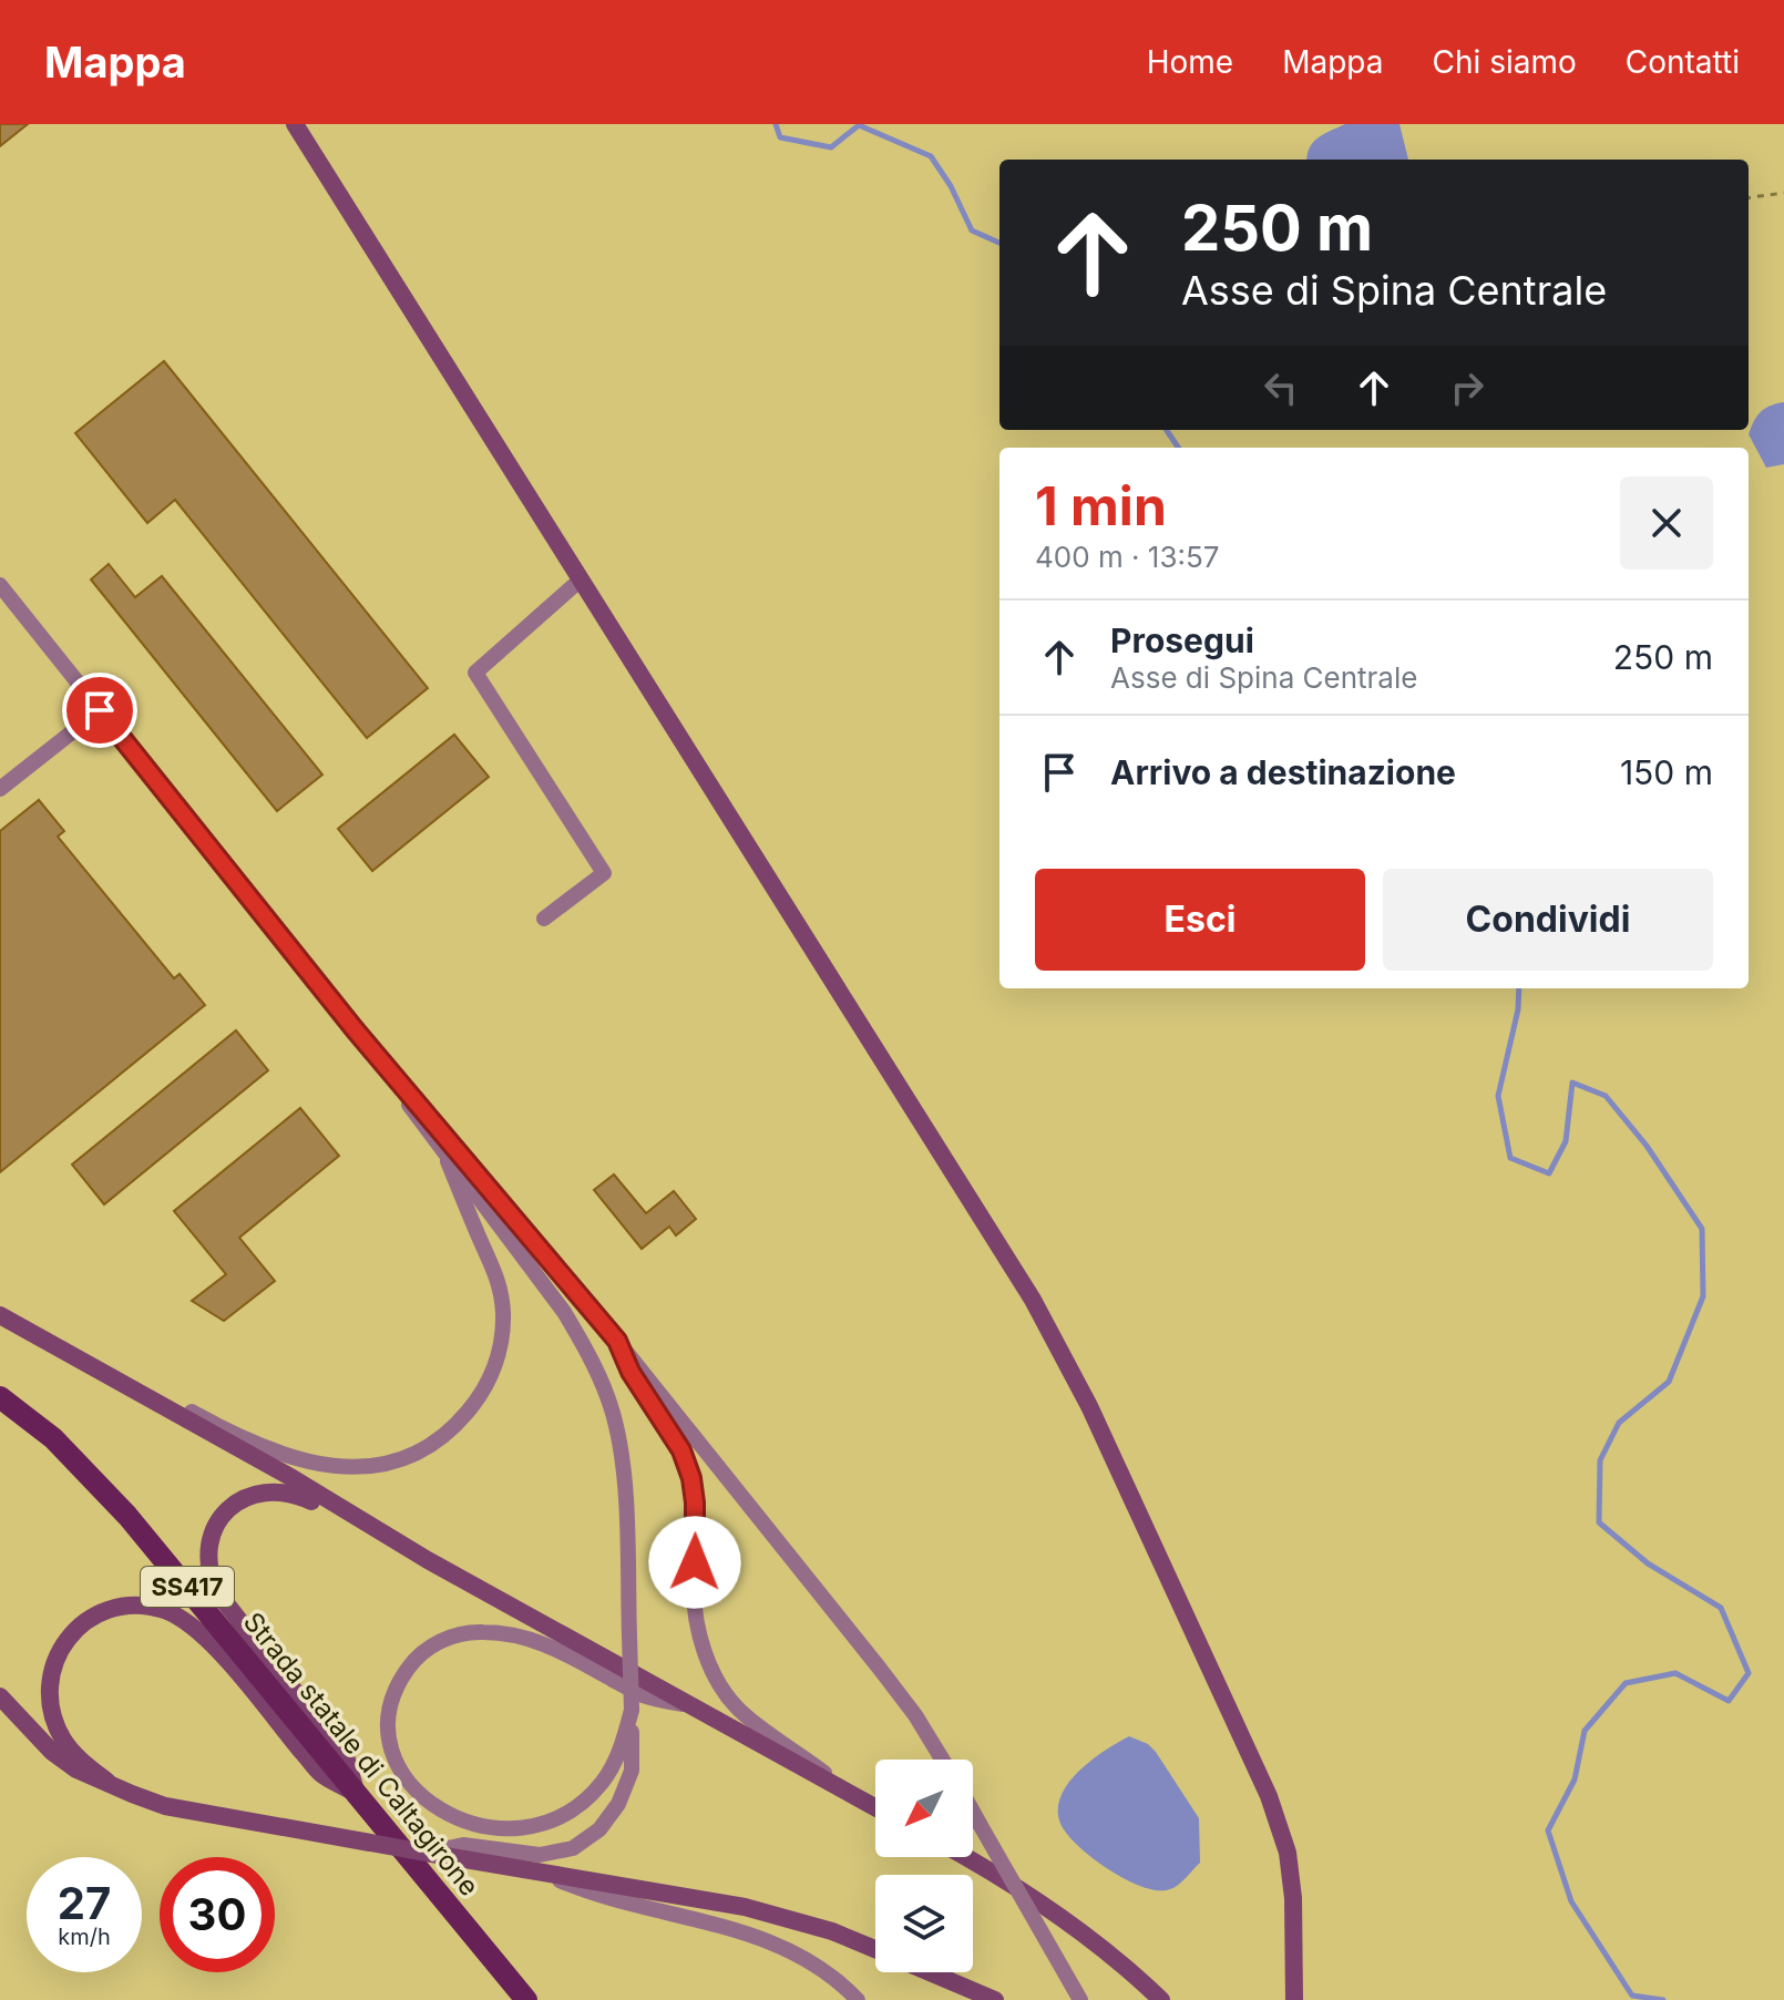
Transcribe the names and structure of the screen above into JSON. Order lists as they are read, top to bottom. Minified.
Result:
{"streets":{"main road":["SS417","Strada statale di Caltagirone"]},"north":"bottom left","page":{"header":"Mappa","nav":["Home","Mappa","Chi siamo","Contatti"],"turn":["250 m","Asse di Spina Centrale"],"heading":["1 min","400 m · 13:57"],"list":[{"name":"Prosegui","note":"Asse di Spina Centrale","value":"250 m"},{"name":"Arrivo a destinazione","value":"150 m"}],"buttons":["Esci","Condividi"],"speed":"27 km/h","limit":"30"}}
